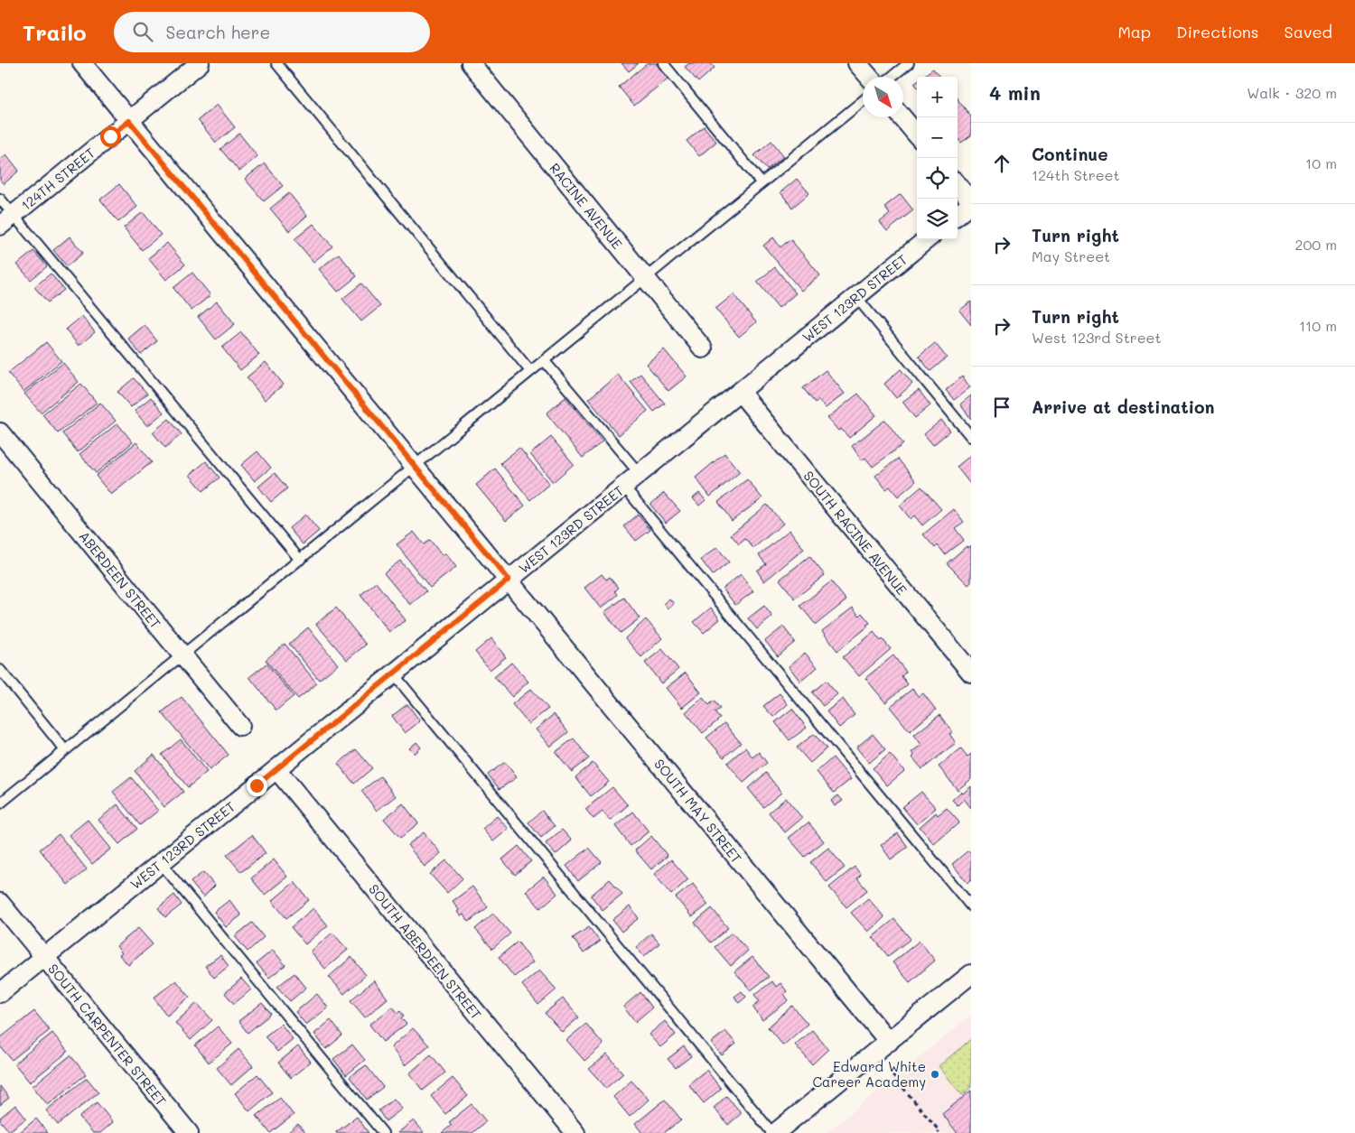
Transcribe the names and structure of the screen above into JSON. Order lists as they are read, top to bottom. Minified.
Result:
{"streets":{"street":["124TH STREET","RACINE AVENUE","WEST 123RD STREET","SOUTH RACINE AVENUE","ABERDEEN STREET","SOUTH MAY STREET","SOUTH ABERDEEN STREET","SOUTH CARPENTER STREET"]},"crossings":[["124TH STREET","SOUTH MAY STREET"],["WEST 123RD STREET","SOUTH RACINE AVENUE"],["WEST 123RD STREET","SOUTH MAY STREET"],["WEST 123RD STREET","SOUTH ABERDEEN STREET"],["WEST 123RD STREET","SOUTH CARPENTER STREET"]],"places":["Edward White Career Academy"],"north":"bottom right","page":{"header":"Trailo","search":"Search here","nav":["Map","Directions","Saved"],"heading":["4 min","Walk · 320 m"],"map_buttons":["+","−"],"list":[["Continue","124th Street","10 m"],["Turn right","May Street","200 m"],["Turn right","West 123rd Street","110 m"],"Arrive at destination"]}}
